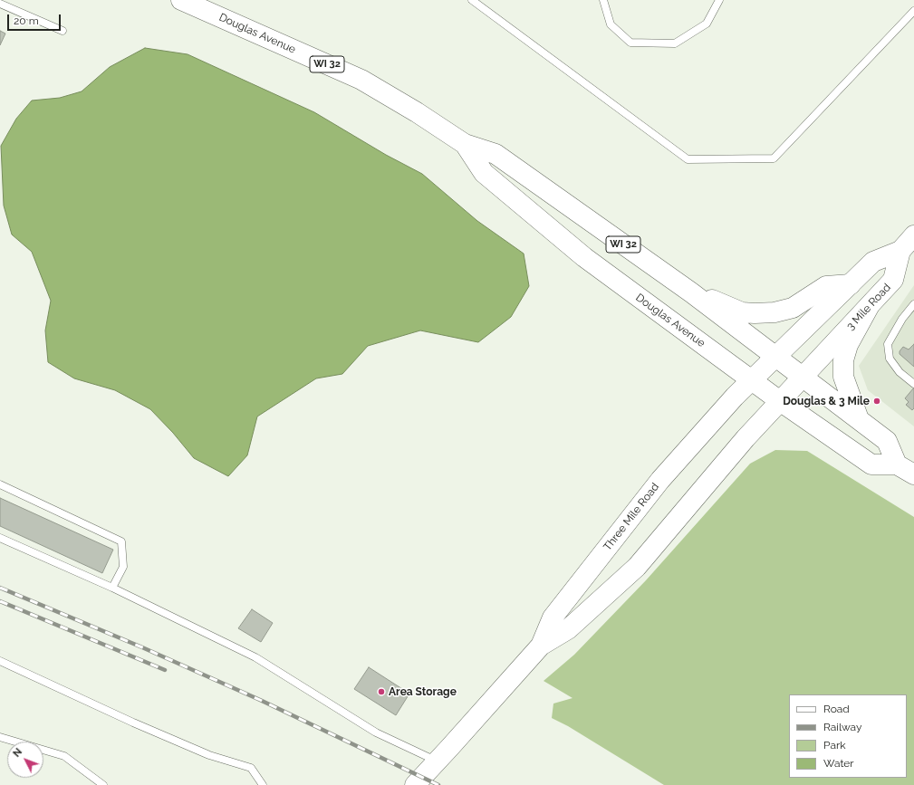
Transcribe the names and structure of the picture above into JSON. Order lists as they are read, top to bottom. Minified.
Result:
{"streets":{"main road":["Douglas Avenue","WI 32","3 Mile Road","Three Mile Road"]},"crossings":[["Douglas Avenue","3 Mile Road"],["Douglas Avenue","Three Mile Road"],["3 Mile Road","Three Mile Road"]],"places":["Douglas & 3 Mile","Area Storage"],"legend":["Road","Railway","Park","Water"],"scale_bar":"20 m","north":"top left"}
